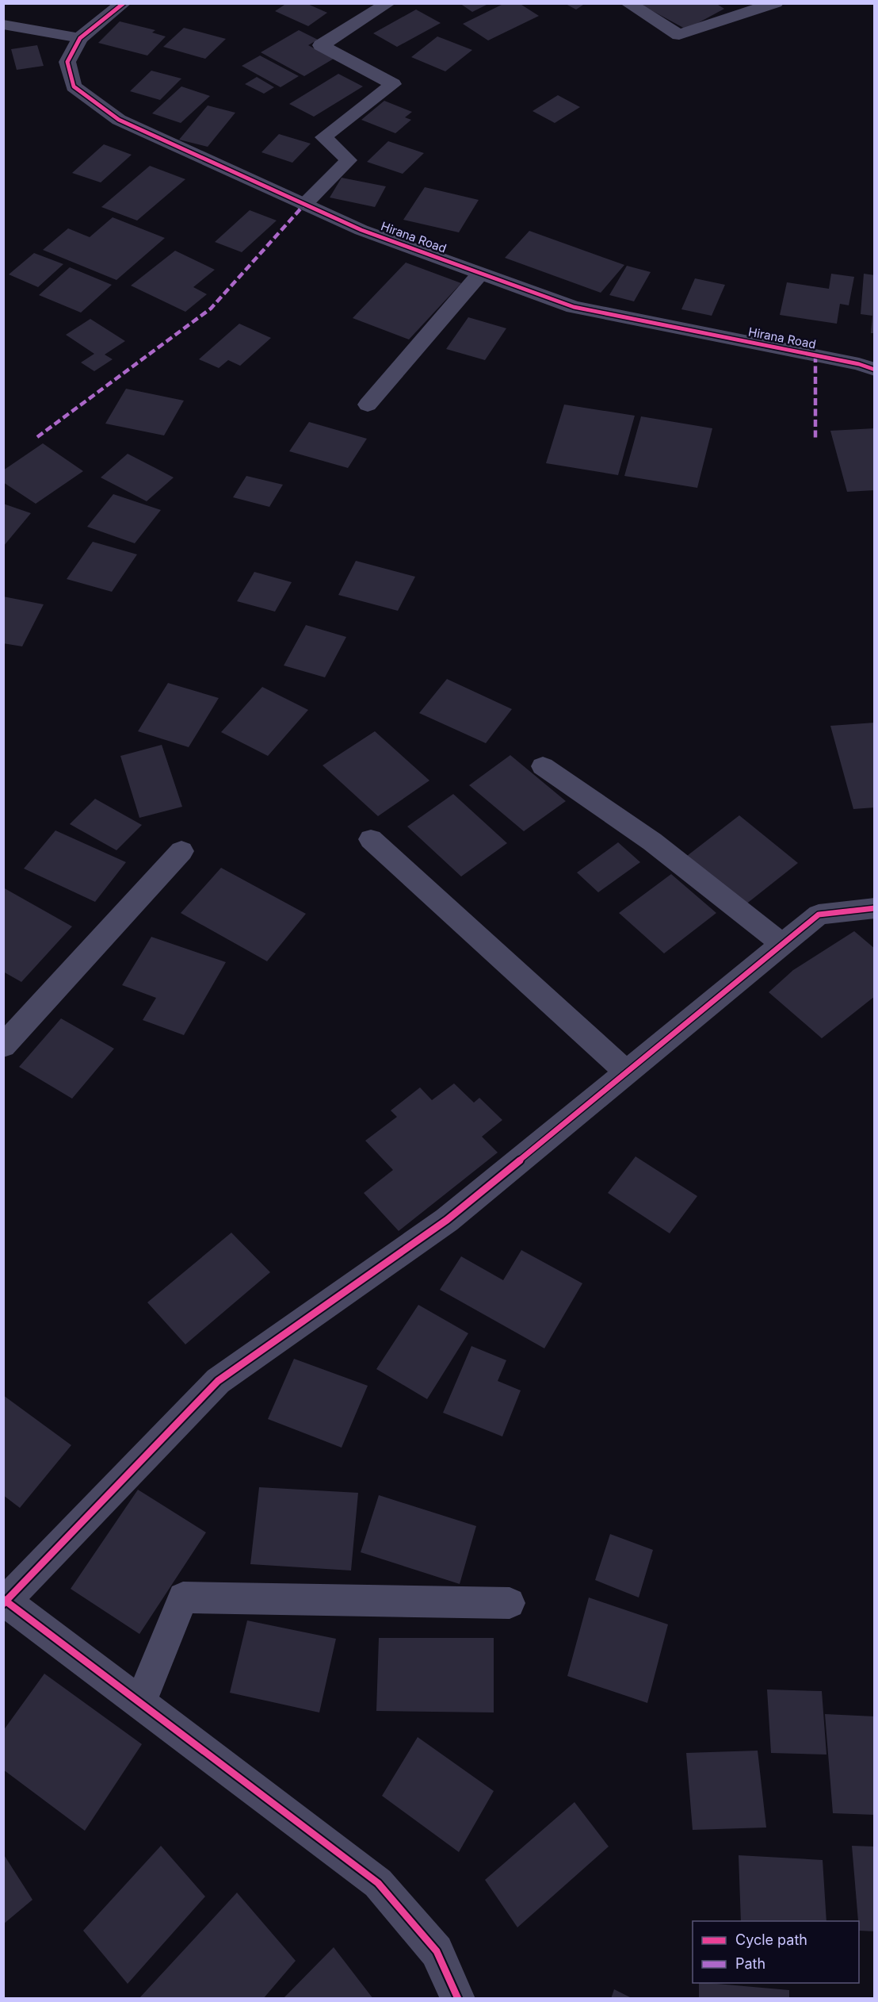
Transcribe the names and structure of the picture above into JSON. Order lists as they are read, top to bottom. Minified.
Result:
{"streets":{"street":["Hirana Road"]},"legend":["Cycle path","Path"]}
